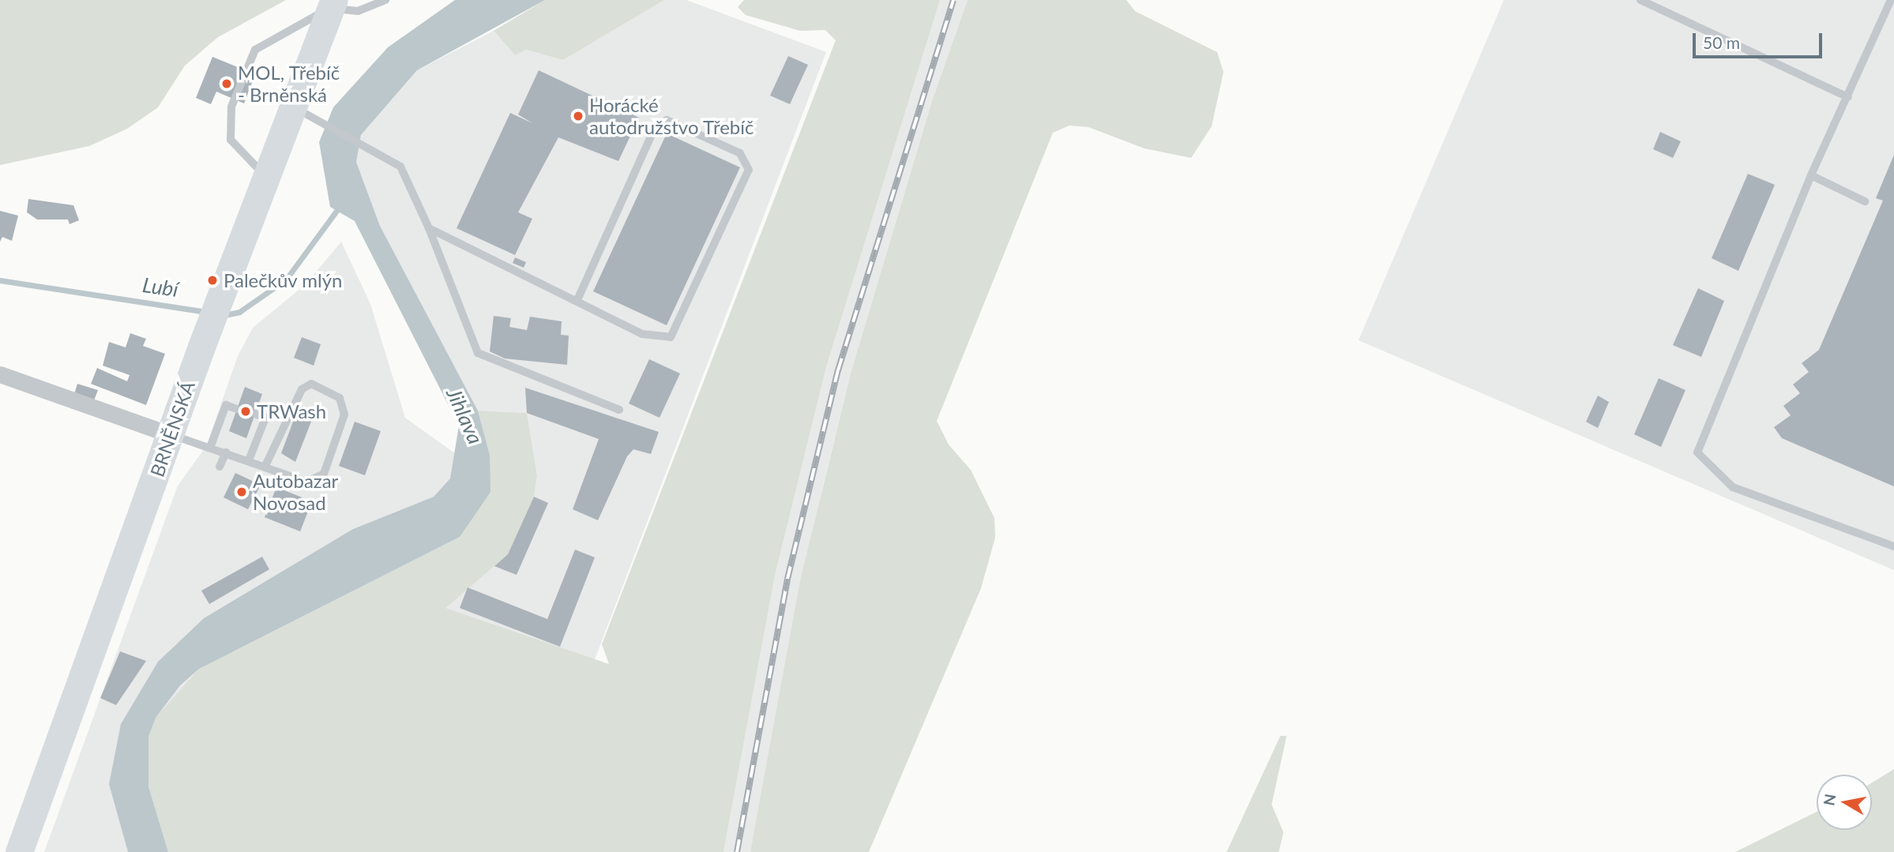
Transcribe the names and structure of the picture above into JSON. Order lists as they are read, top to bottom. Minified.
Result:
{"streets":{"main road":["BRNĚNSKÁ"]},"water":["Lubí","Jihlava"],"places":["MOL, Třebíč - Brněnská","Horácké autodružstvo Třebíč","Palečkův mlýn","TRWash","Autobazar Novosad"],"scale_bar":"50 m","north":"left"}
